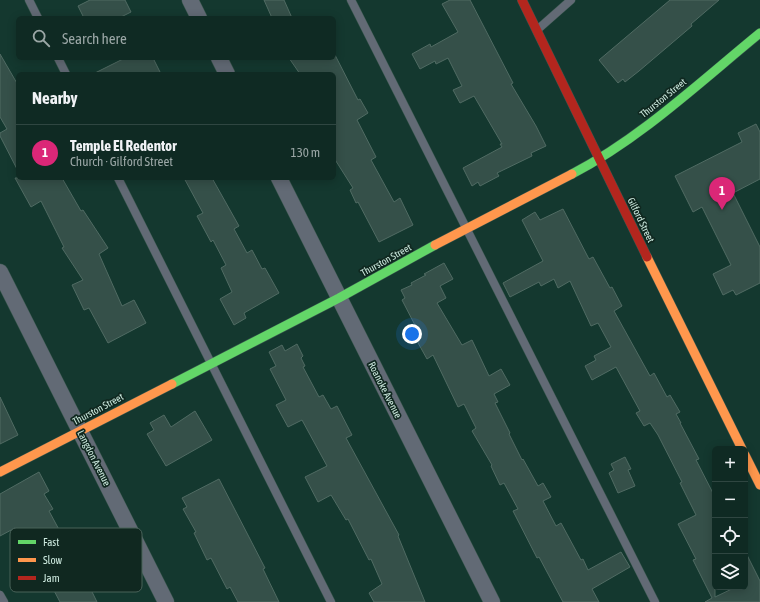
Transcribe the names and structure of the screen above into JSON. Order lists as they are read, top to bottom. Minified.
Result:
{"streets":{"street":["Thurston Street","Gilford Street","Roanoke Avenue","Langdon Avenue"]},"crossings":[["Thurston Street","Gilford Street"],["Thurston Street","Roanoke Avenue"],["Thurston Street","Langdon Avenue"]],"legend":["Fast","Slow","Jam"],"page":{"search":"Search here","heading":"Nearby","list":[{"mark":"1","name":"Temple El Redentor","note":"Church · Gilford Street","value":"130 m"}],"pins":"1","map_buttons":["+","−"]}}
